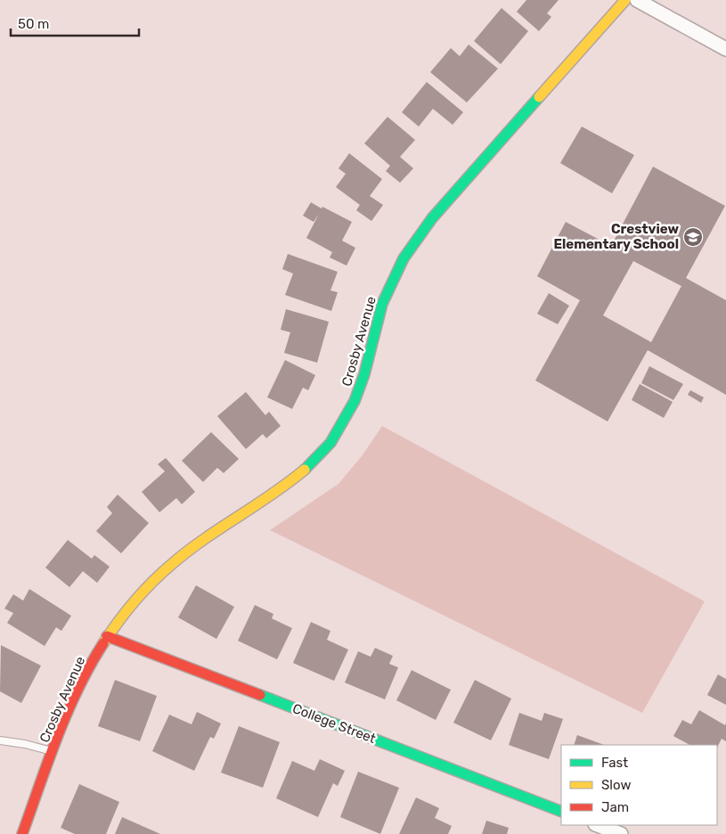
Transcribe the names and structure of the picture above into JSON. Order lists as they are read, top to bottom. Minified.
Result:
{"streets":{"street":["Crosby Avenue","College Street"]},"crossings":[["Crosby Avenue","College Street"]],"places":{"school or university":["Crestview Elementary School"]},"legend":["Fast","Slow","Jam"],"scale_bar":"50 m"}
